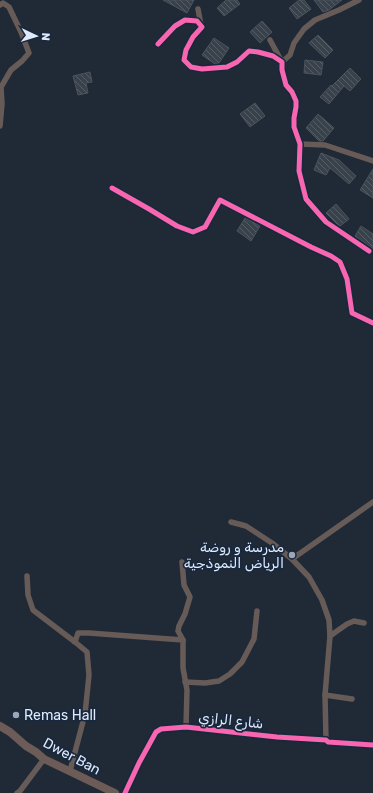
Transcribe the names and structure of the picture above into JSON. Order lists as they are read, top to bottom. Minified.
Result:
{"streets":{"street":["شارع الرازي","Dwer Ban"]},"places":["مدرسة و روضة الرياض النموذجية","Remas Hall"],"north":"right"}
